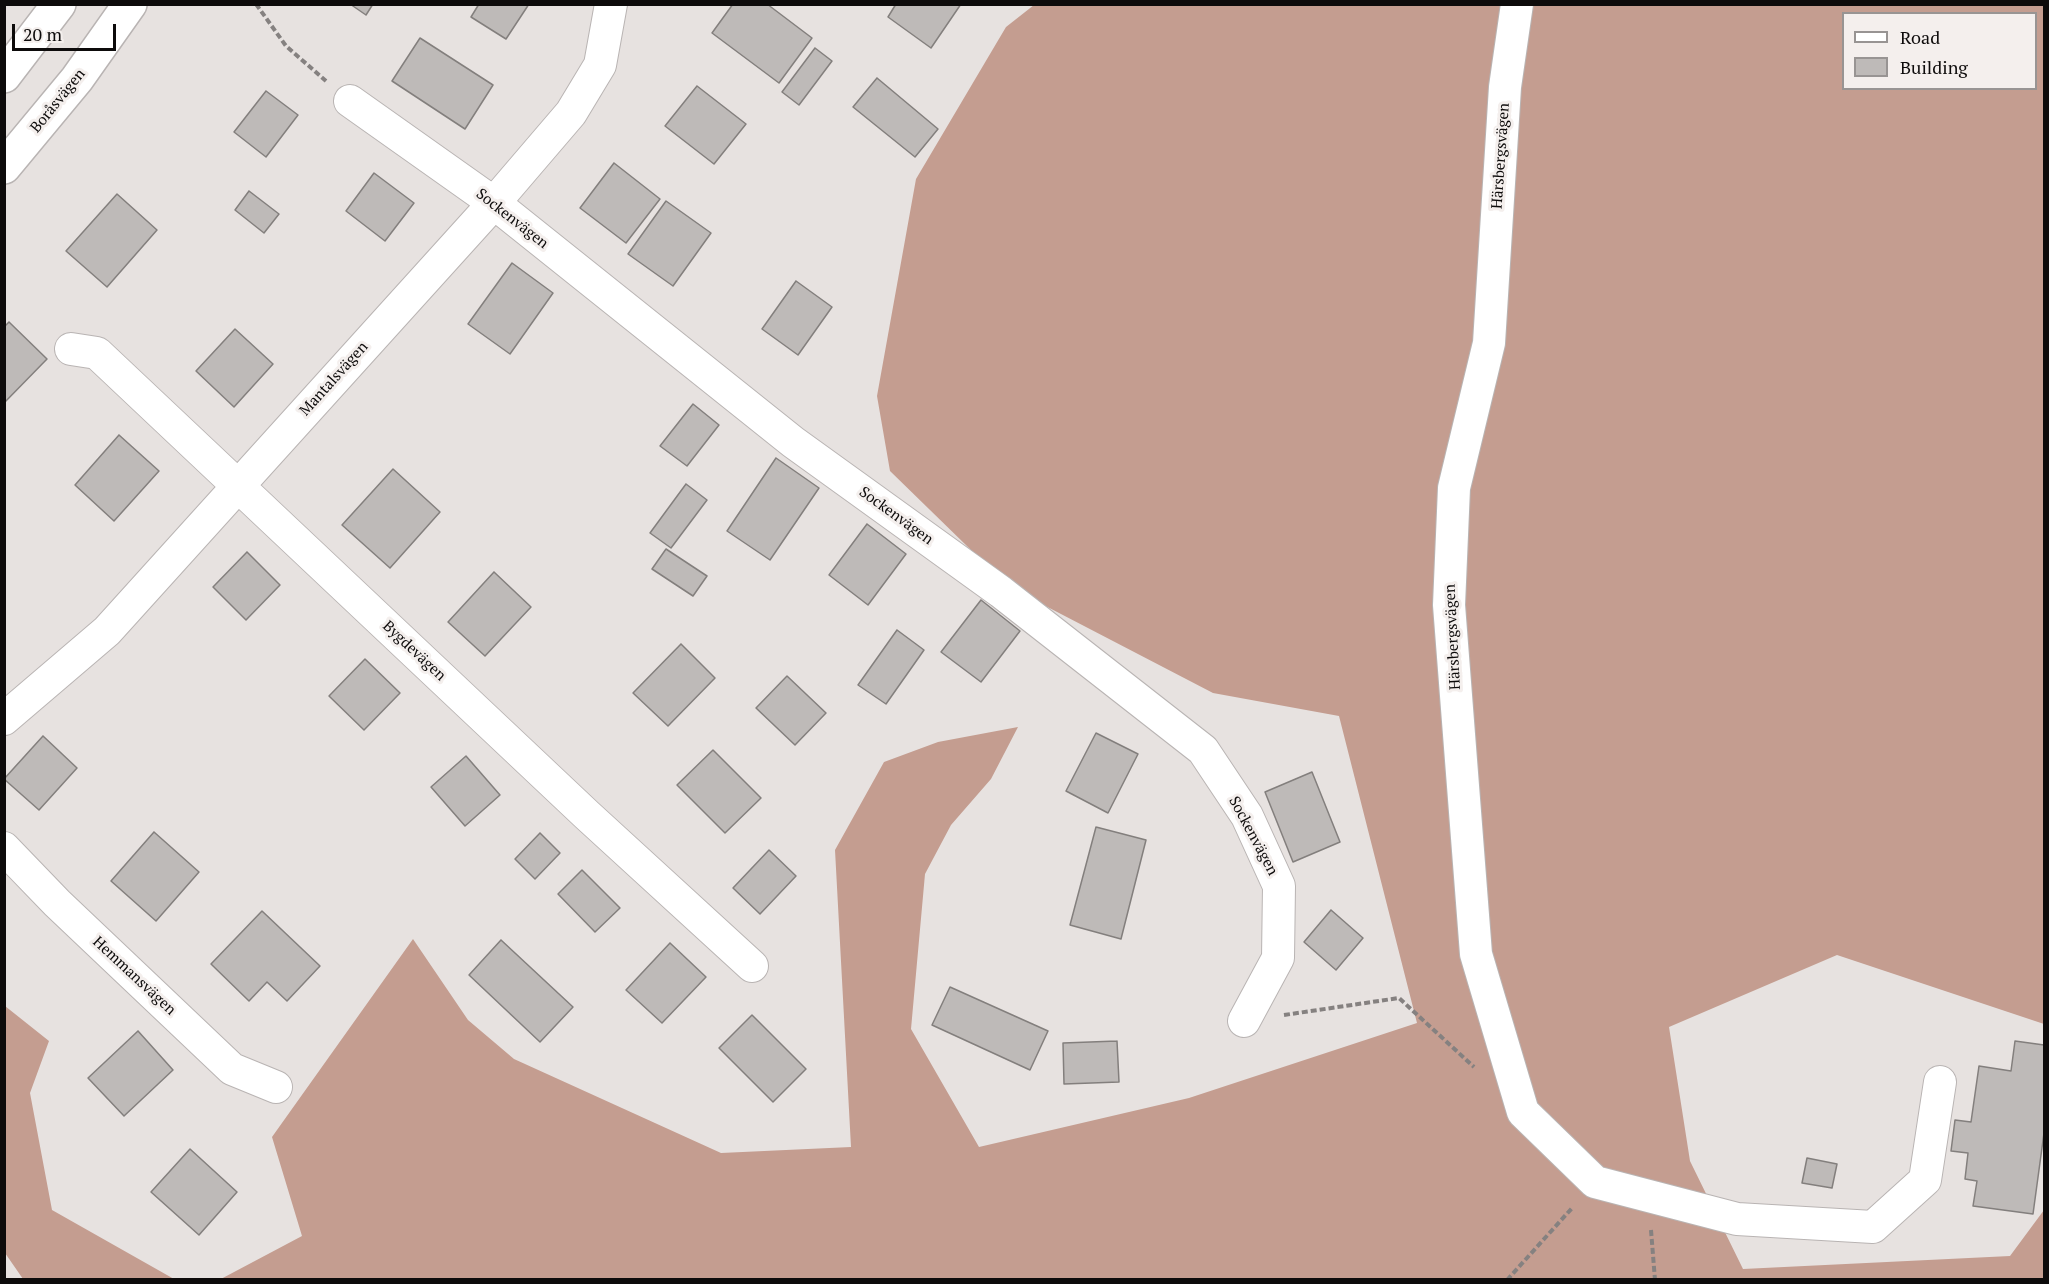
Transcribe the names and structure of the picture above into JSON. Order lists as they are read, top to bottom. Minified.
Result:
{"streets":{"main road":["Boråsvägen"],"street":["Härsbergsvägen","Sockenvägen","Mantalsvägen","Bygdevägen","Hemmansvägen"]},"crossings":[["Sockenvägen","Mantalsvägen"],["Mantalsvägen","Bygdevägen"]],"legend":["Road","Building"],"scale_bar":"20 m"}
